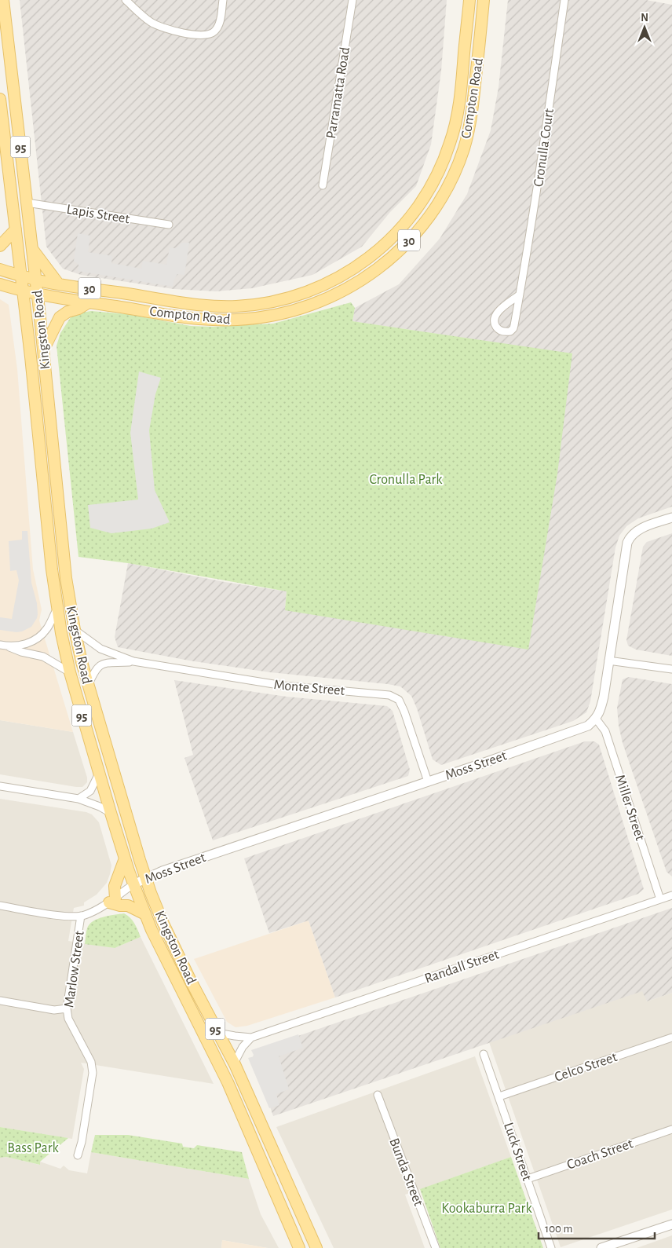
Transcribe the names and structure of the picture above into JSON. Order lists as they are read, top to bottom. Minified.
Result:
{"streets":{"main road":["Compton Road","95","30","Kingston Road"],"street":["Parramatta Road","Cronulla Court","Lapis Street","Monte Street","Moss Street","Miller Street","Randall Street","Marlow Street","Celco Street","Luck Street","Coach Street","Bunda Street"]},"crossings":[["Compton Road","Kingston Road"],["Lapis Street","Kingston Road"],["Kingston Road","Monte Street"],["Kingston Road","Moss Street"],["Kingston Road","Randall Street"],["Monte Street","Moss Street"],["Moss Street","Miller Street"],["Miller Street","Randall Street"],["Celco Street","Luck Street"],["Luck Street","Coach Street"]],"parks":["Cronulla Park","Bass Park","Kookaburra Park"],"scale_bar":"100 m","north":"top"}
